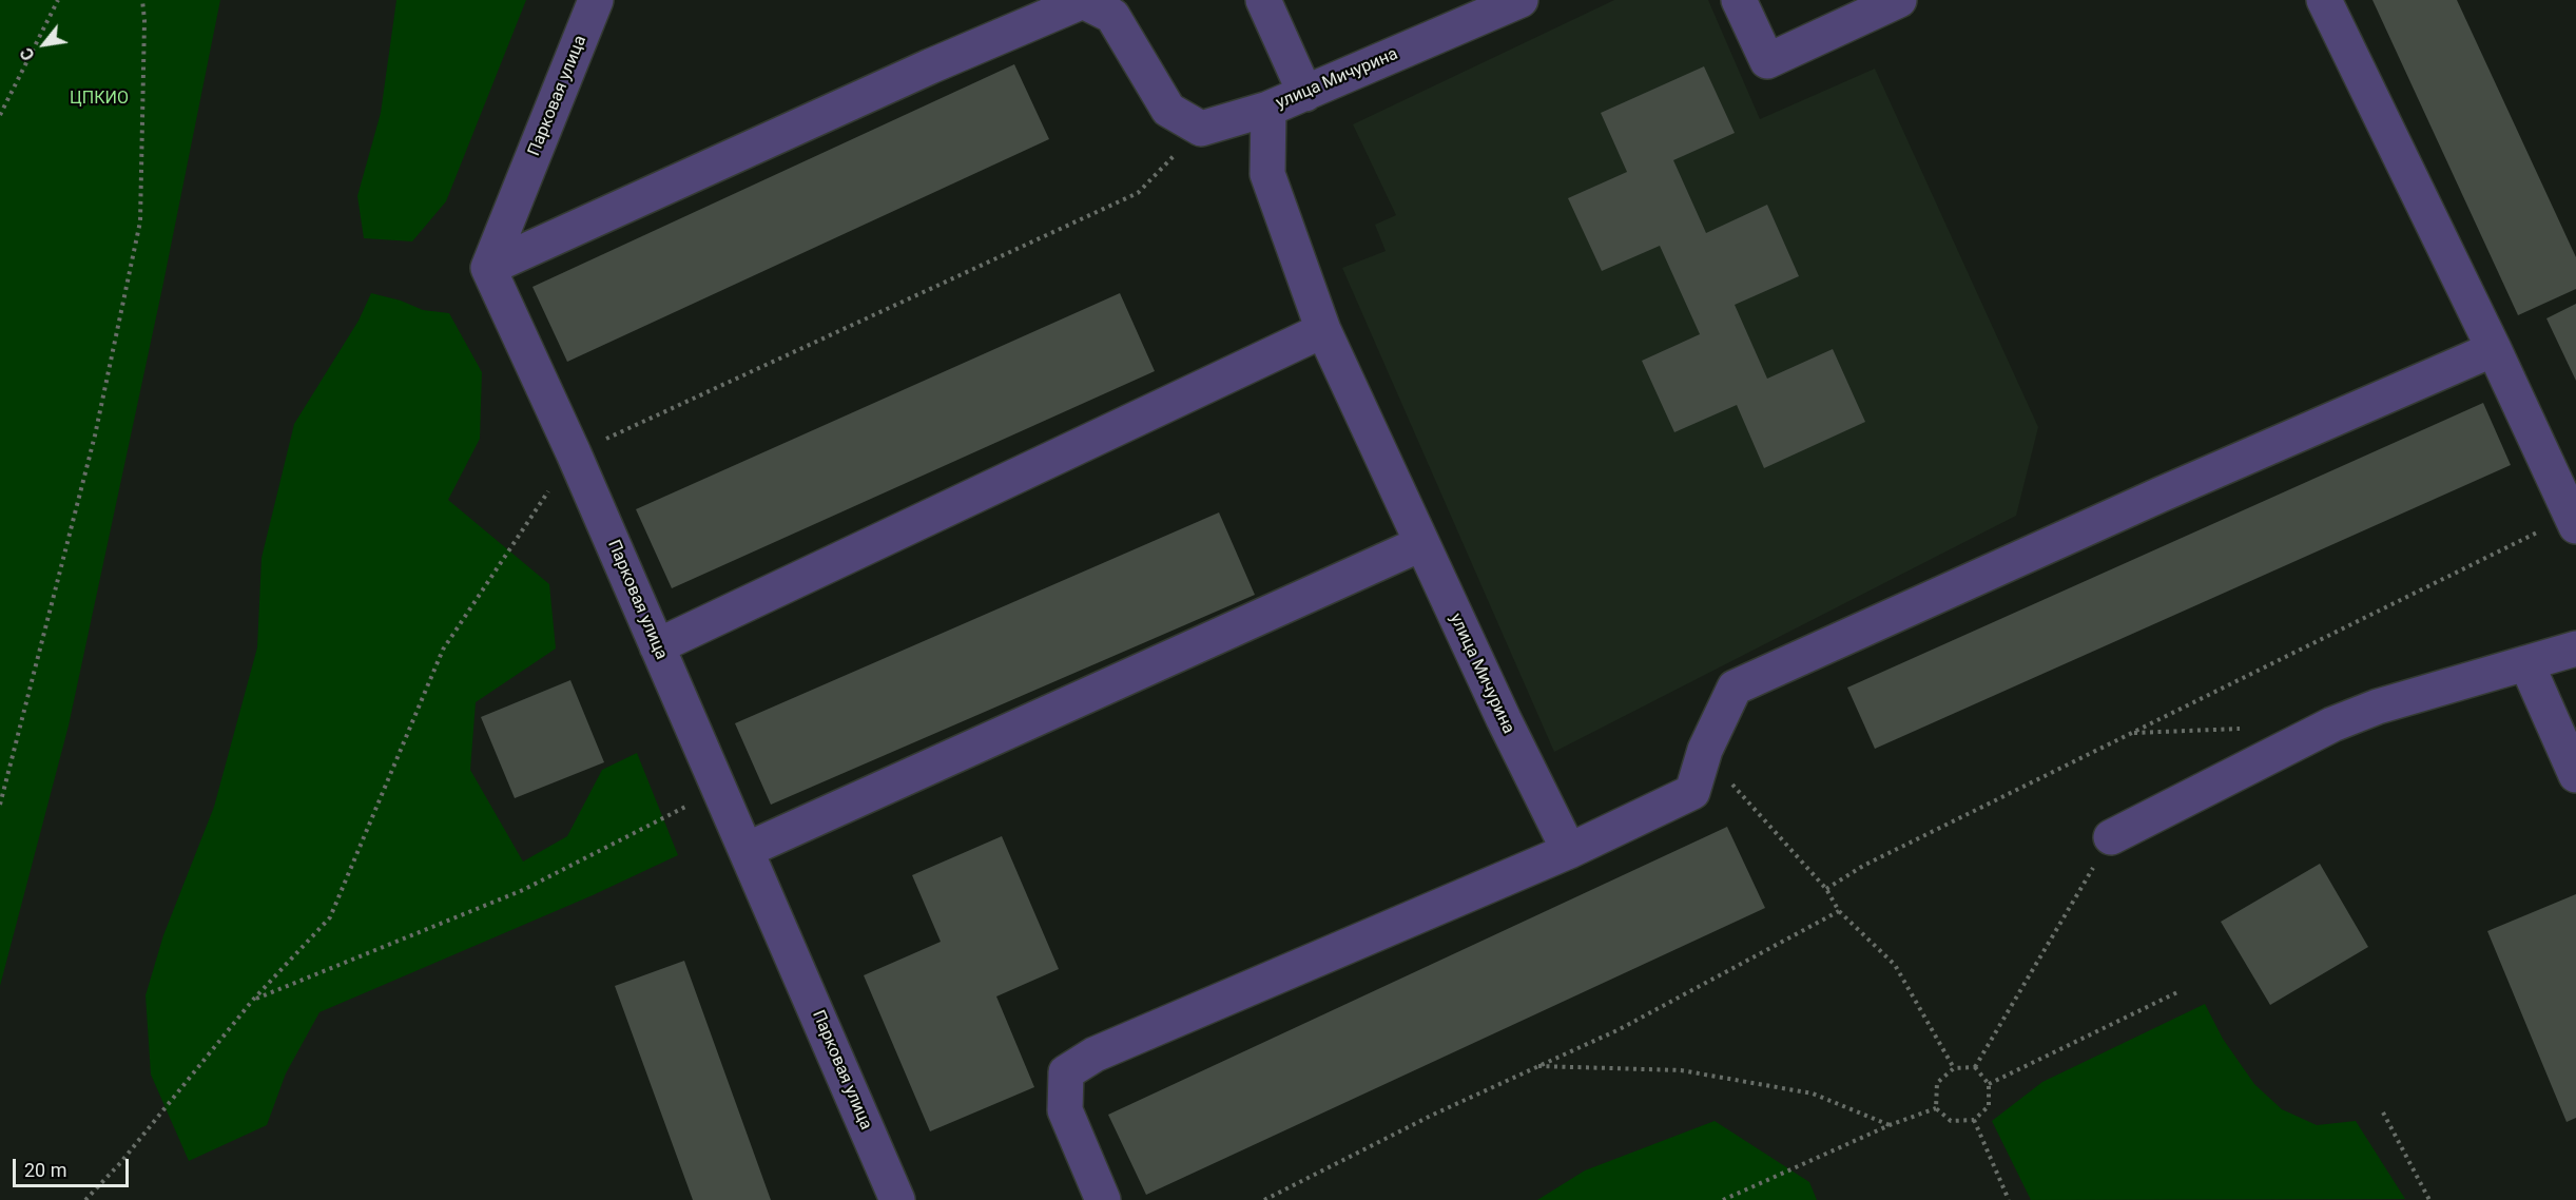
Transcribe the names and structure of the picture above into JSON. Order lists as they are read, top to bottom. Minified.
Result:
{"streets":{"street":["улица Мичурина","Парковая улица"]},"parks":["ЦПКИО"],"scale_bar":"20 m","north":"bottom left"}
